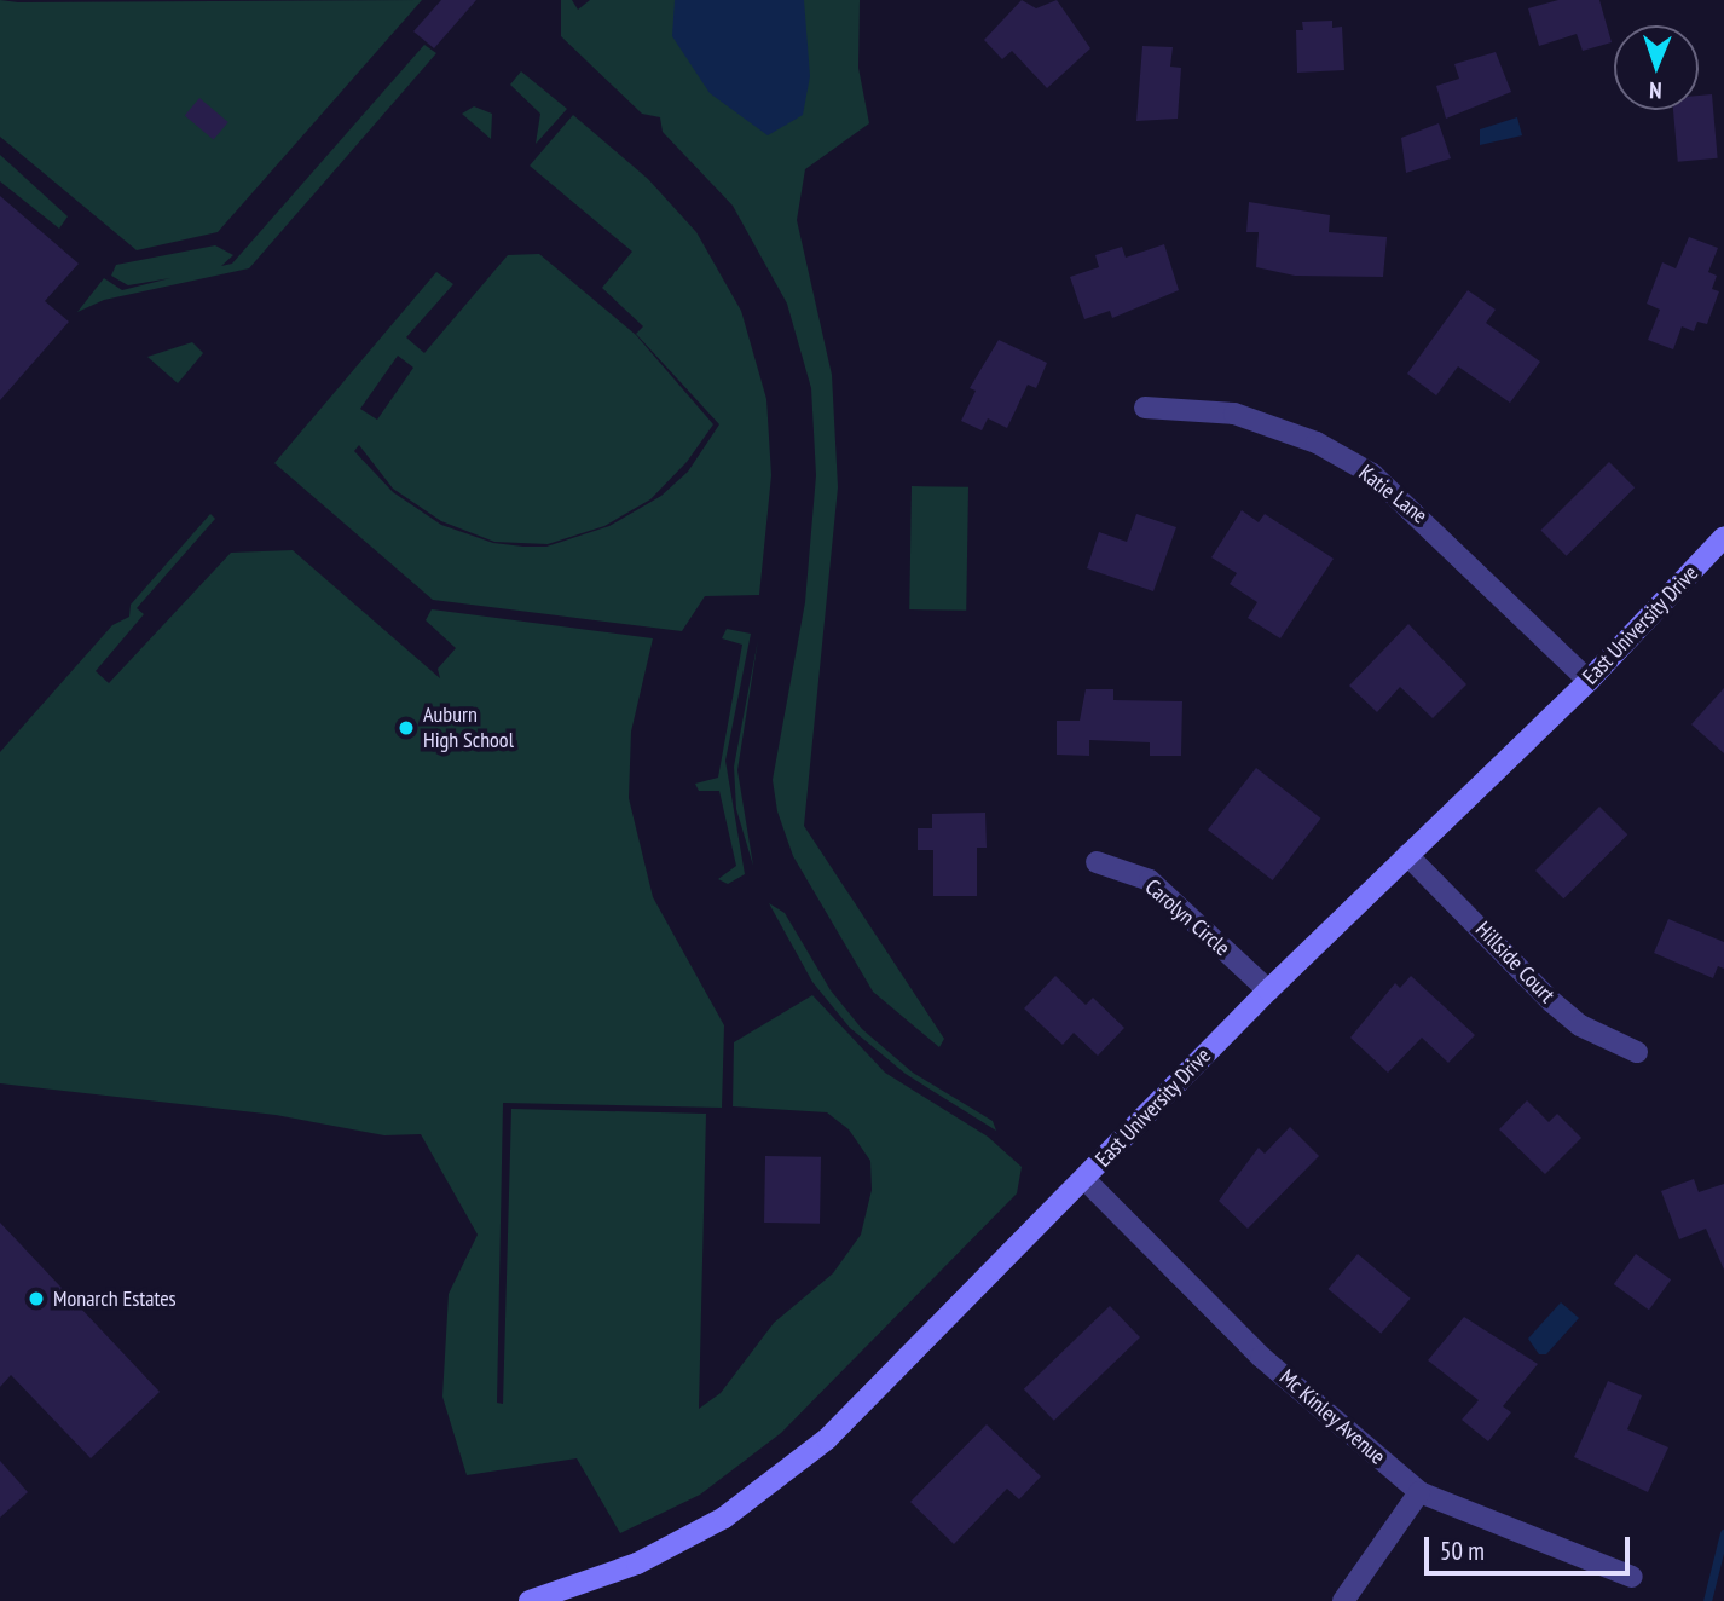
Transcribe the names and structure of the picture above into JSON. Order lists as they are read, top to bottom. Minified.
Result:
{"streets":{"main road":["East University Drive"],"street":["Katie Lane","Carolyn Circle","Hillside Court","Mc Kinley Avenue"]},"crossings":[["Katie Lane","East University Drive"],["East University Drive","Carolyn Circle"],["East University Drive","Hillside Court"],["East University Drive","Mc Kinley Avenue"]],"places":["Auburn High School","Monarch Estates"],"scale_bar":"50 m","north":"bottom"}
